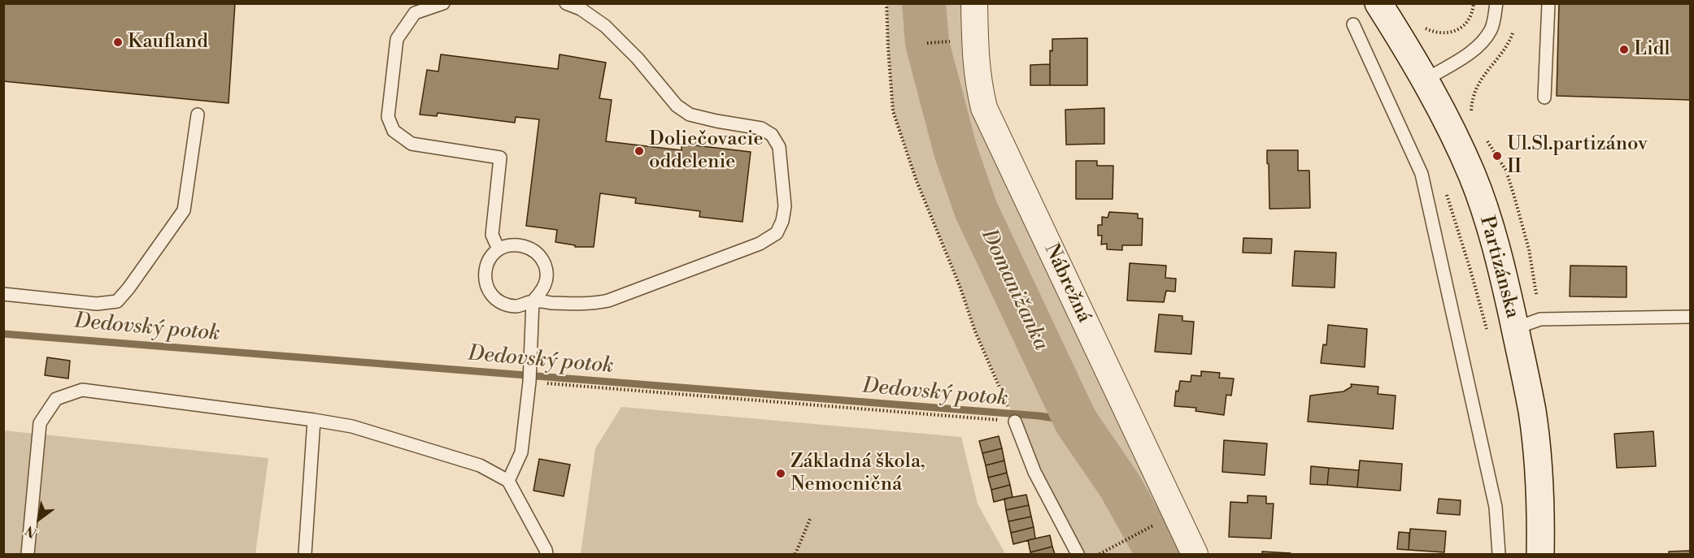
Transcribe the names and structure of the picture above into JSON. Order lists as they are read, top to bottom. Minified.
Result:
{"streets":{"main road":["Partizánska"],"street":["Nábrežná"]},"water":["Domanižanka","Dedovský potok"],"places":["Kaufland","Lidl","Doliečovacie oddelenie","Ul.Sl.partizánov II","Základná škola, Nemocničná"],"north":"bottom left"}
